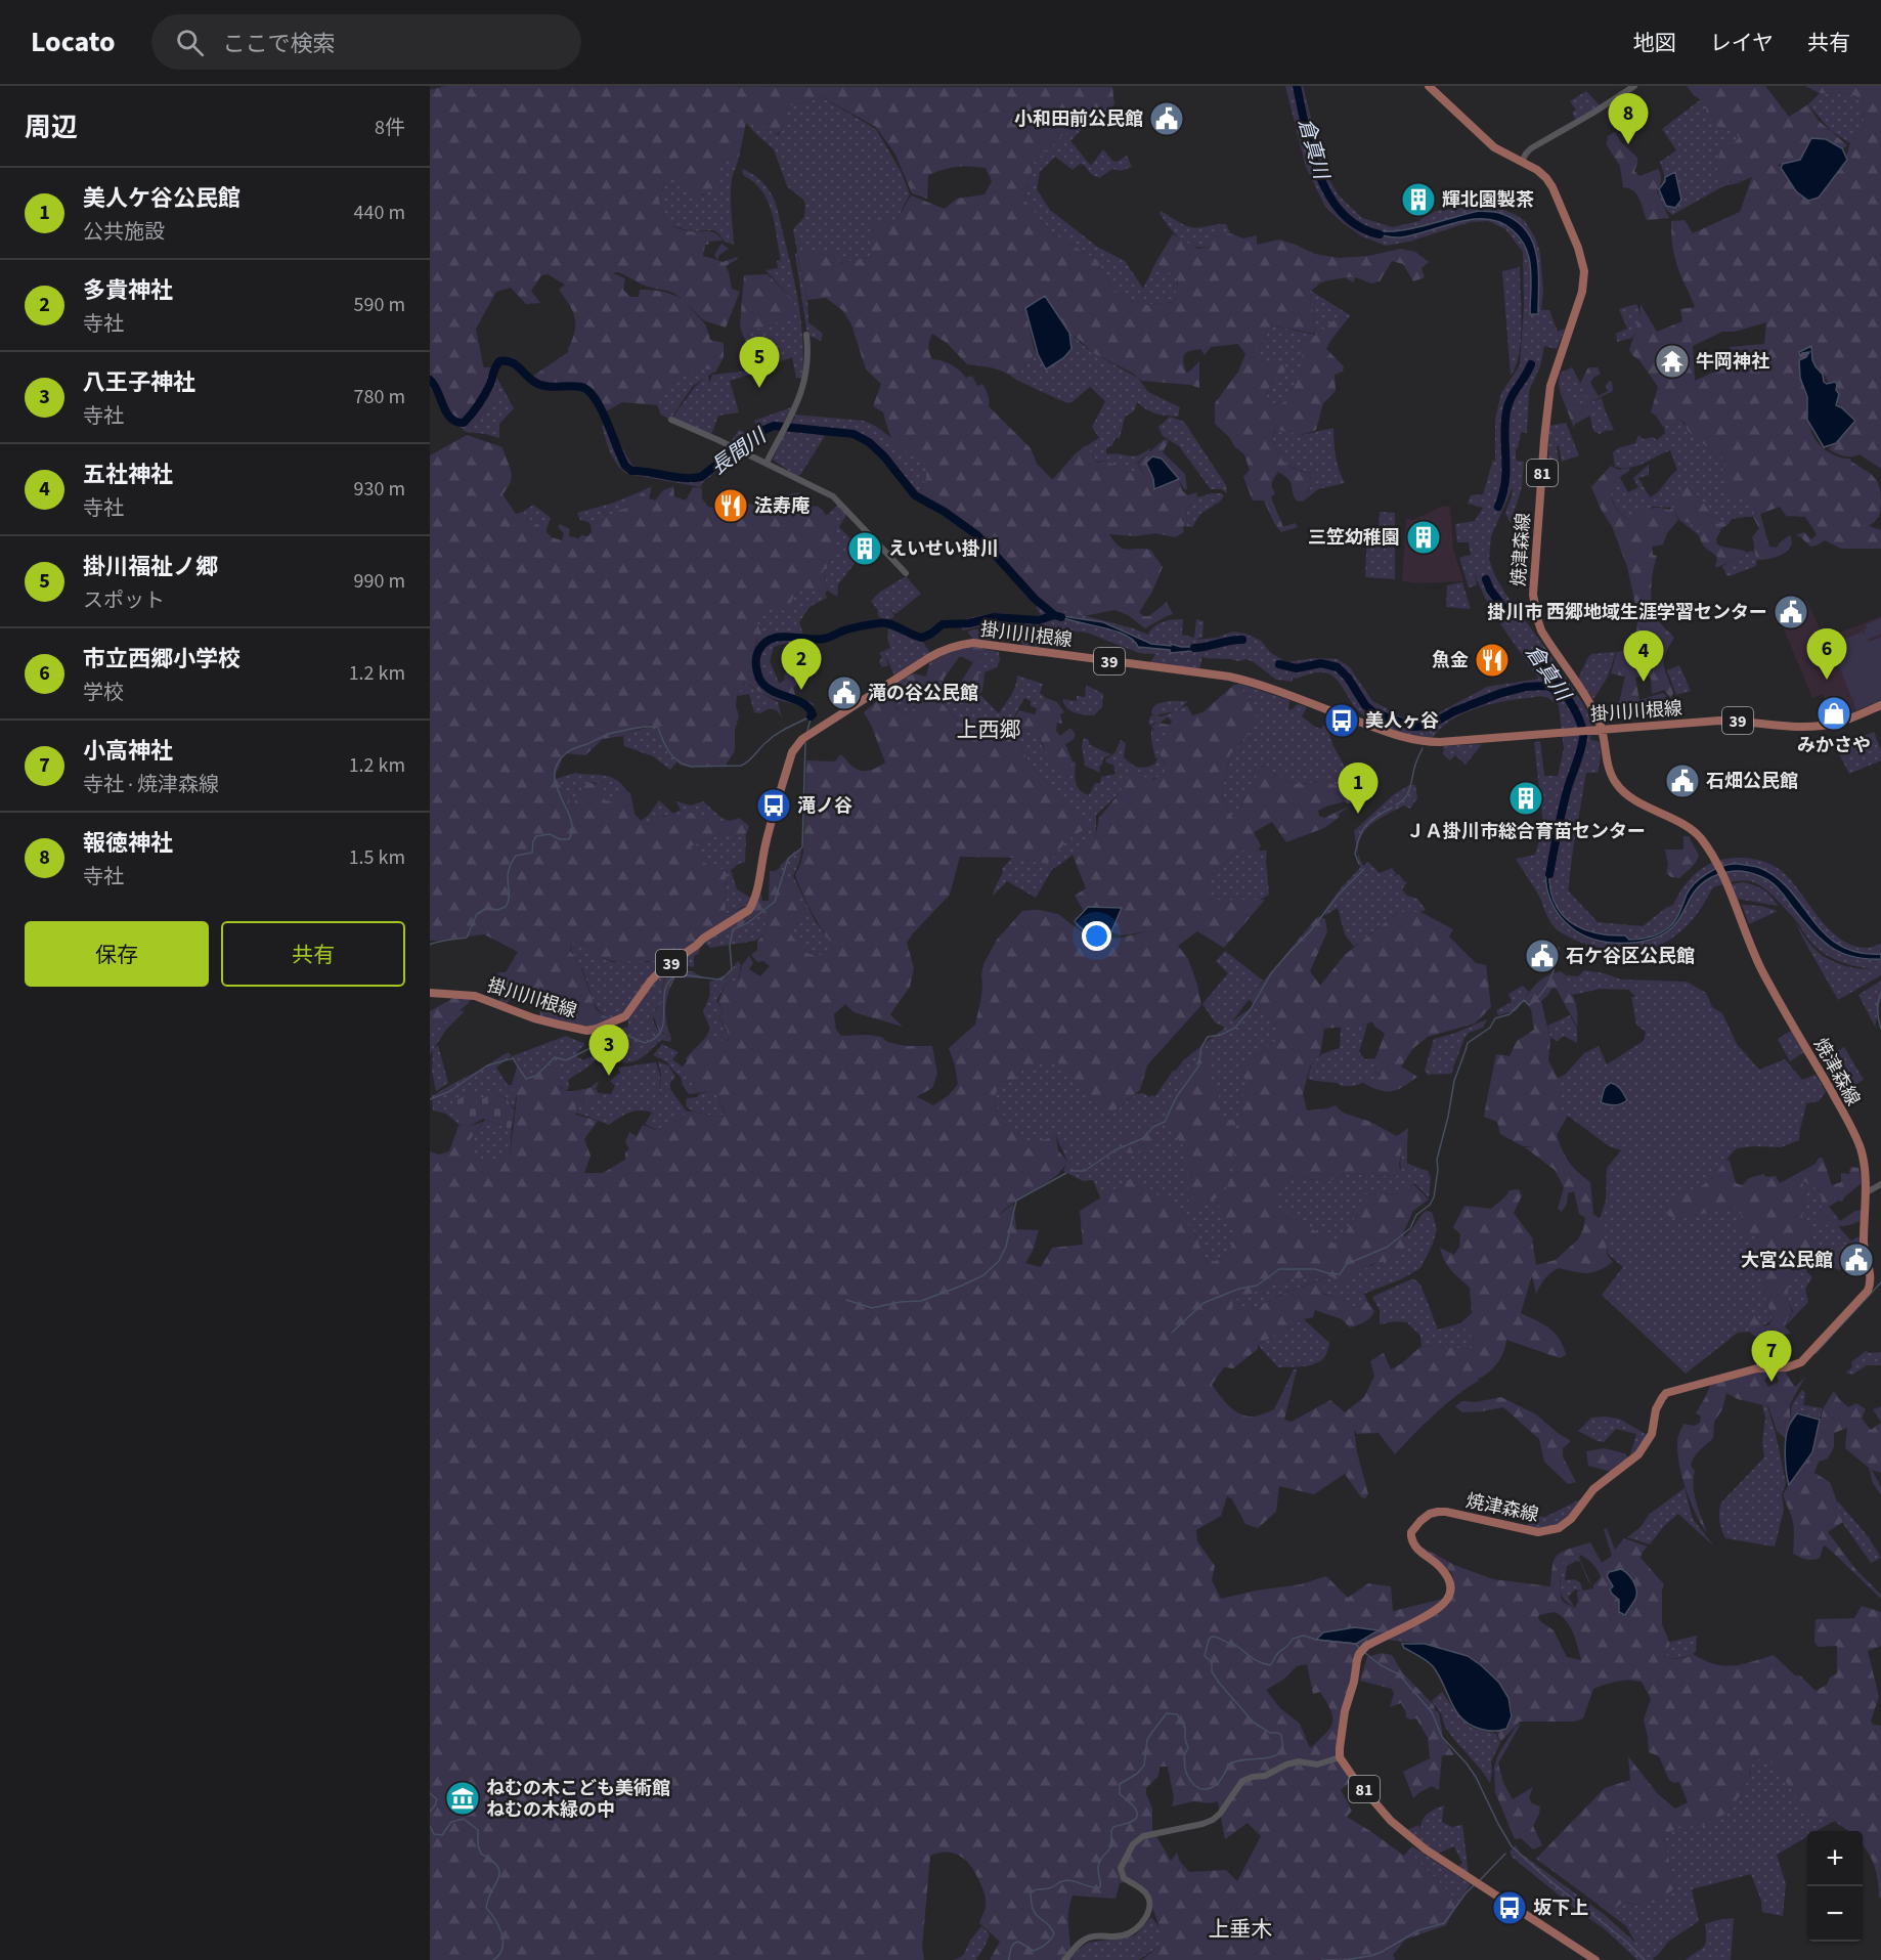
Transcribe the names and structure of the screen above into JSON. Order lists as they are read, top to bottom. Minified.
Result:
{"streets":{"main road":["81","焼津森線","掛川川根線","39"]},"crossings":[["81","焼津森線"],["焼津森線","掛川川根線"]],"districts":["上西郷","上垂木"],"water":["倉真川","長間川"],"places":{"public building":["小和田前公民館","掛川市 西郷地域生涯学習センター","滝の谷公民館","石畑公民館","石ケ谷区公民館","大宮公民館"],"building":["輝北園製茶","三笠幼稚園","えいせい掛川","ＪＡ掛川市総合育苗センター"],"temple":["牛岡神社"],"restaurant":["法寿庵","魚金"],"shop":["みかさや"],"bus stop":["美人ヶ谷","滝ノ谷","坂下上"],"museum":["ねむの木こども美術館 ねむの木緑の中"]},"page":{"header":"Locato","search":"ここで検索","nav":["地図","レイヤ","共有"],"heading":["周辺","8件"],"pins":["8","5","6","4","2","1","3","7"],"list":[{"mark":"1","name":"美人ケ谷公民館","note":"公共施設","value":"440 m"},{"mark":"2","name":"多貴神社","note":"寺社","value":"590 m"},{"mark":"3","name":"八王子神社","note":"寺社","value":"780 m"},{"mark":"4","name":"五社神社","note":"寺社","value":"930 m"},{"mark":"5","name":"掛川福祉ノ郷","note":"スポット","value":"990 m"},{"mark":"6","name":"市立西郷小学校","note":"学校","value":"1.2 km"},{"mark":"7","name":"小高神社","note":"寺社 · 焼津森線","value":"1.2 km"},{"mark":"8","name":"報徳神社","note":"寺社","value":"1.5 km"}],"buttons":["保存","共有"],"map_buttons":["+","−"]}}
